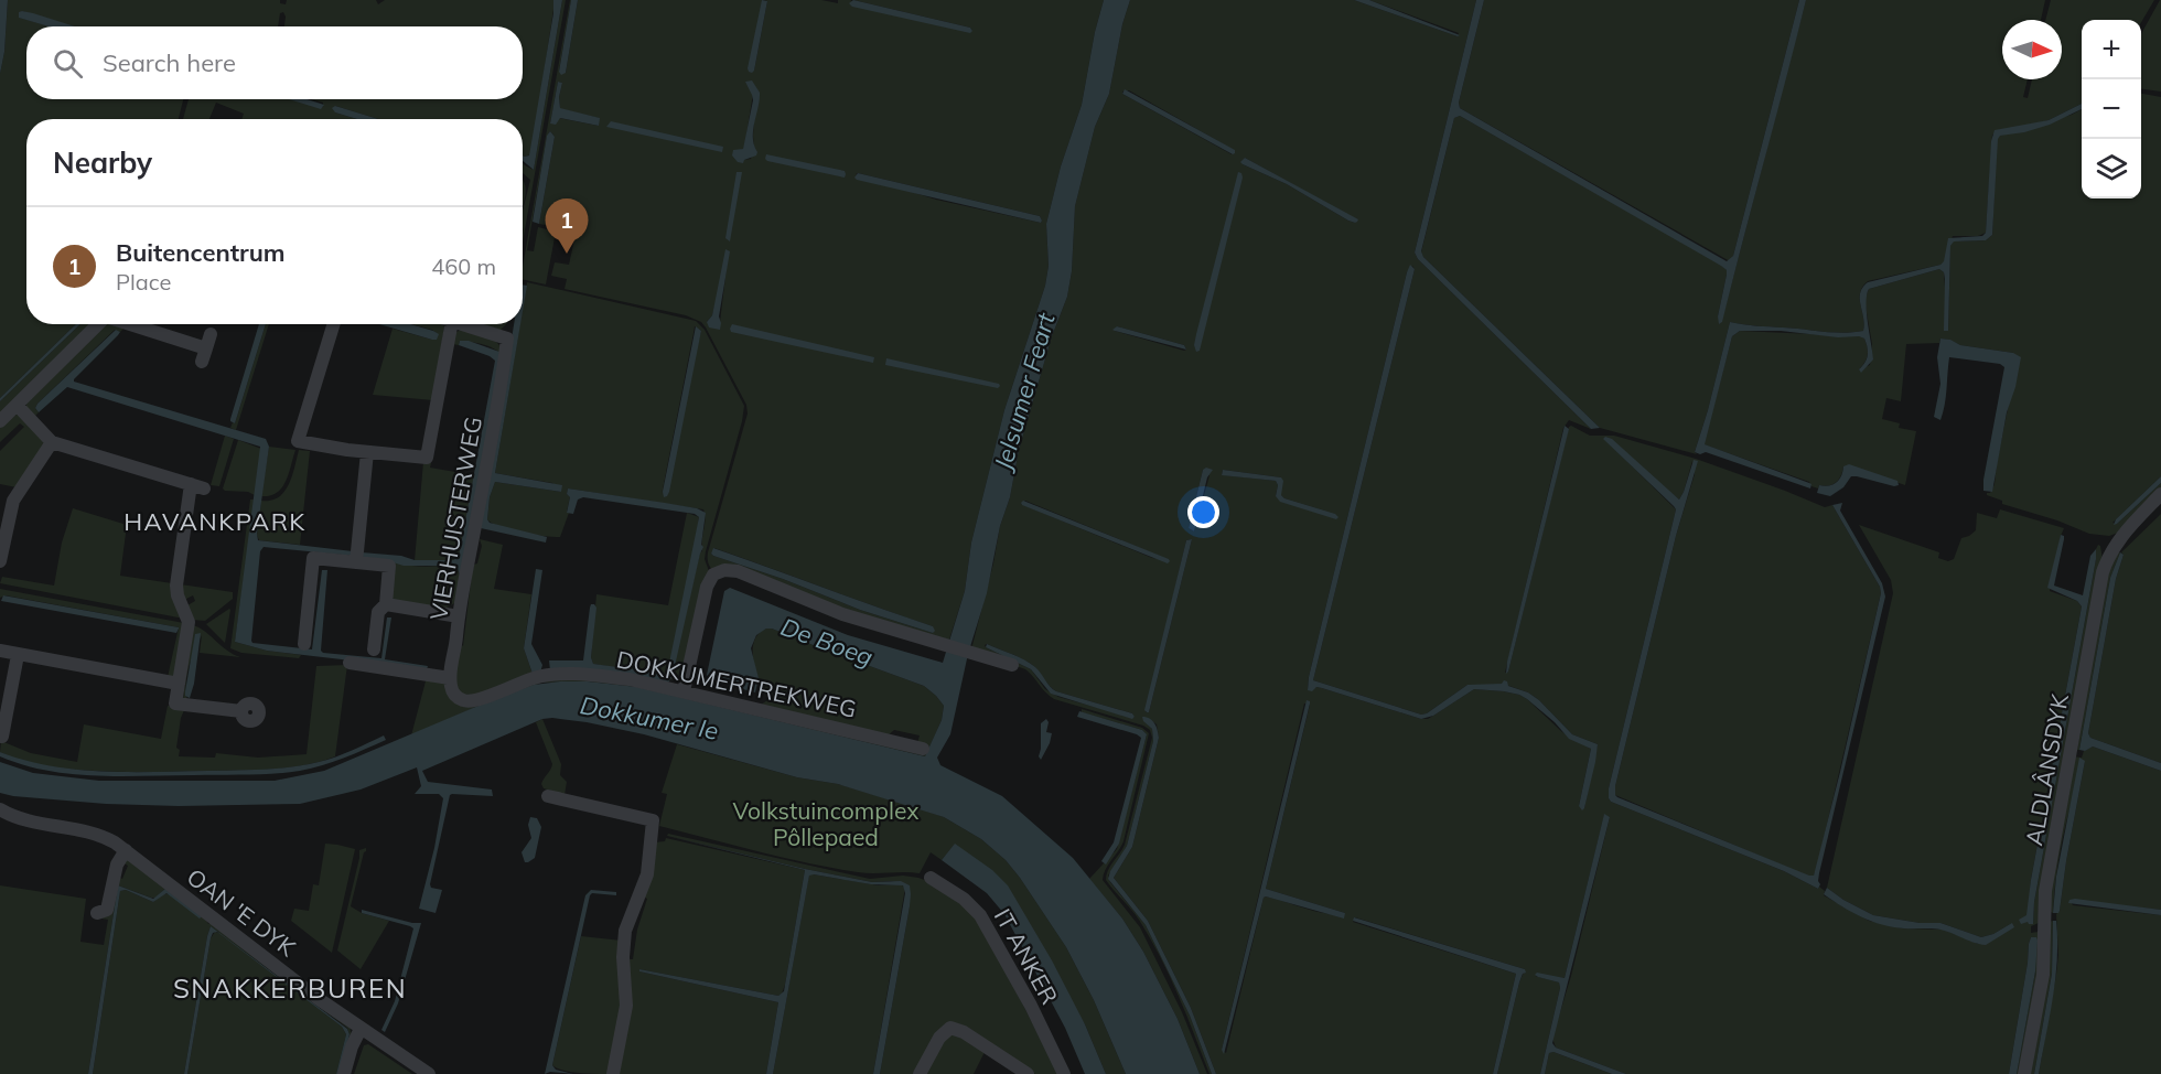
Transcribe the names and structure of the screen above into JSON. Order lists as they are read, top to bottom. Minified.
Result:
{"streets":{"street":["VIERHUISTERWEG","DOKKUMERTREKWEG","ALDLÂNSDYK","OAN 'E DYK","IT ANKER"]},"crossings":[["VIERHUISTERWEG","DOKKUMERTREKWEG"]],"districts":["HAVANKPARK","SNAKKERBUREN"],"water":["Jelsumer Feart","De Boeg","Dokkumer Ie"],"parks":["Volkstuincomplex Pôllepaed"],"north":"right","page":{"map_buttons":["+","−"],"search":"Search here","heading":"Nearby","pins":"1","list":[{"mark":"1","name":"Buitencentrum","note":"Place","value":"460 m"}]}}
